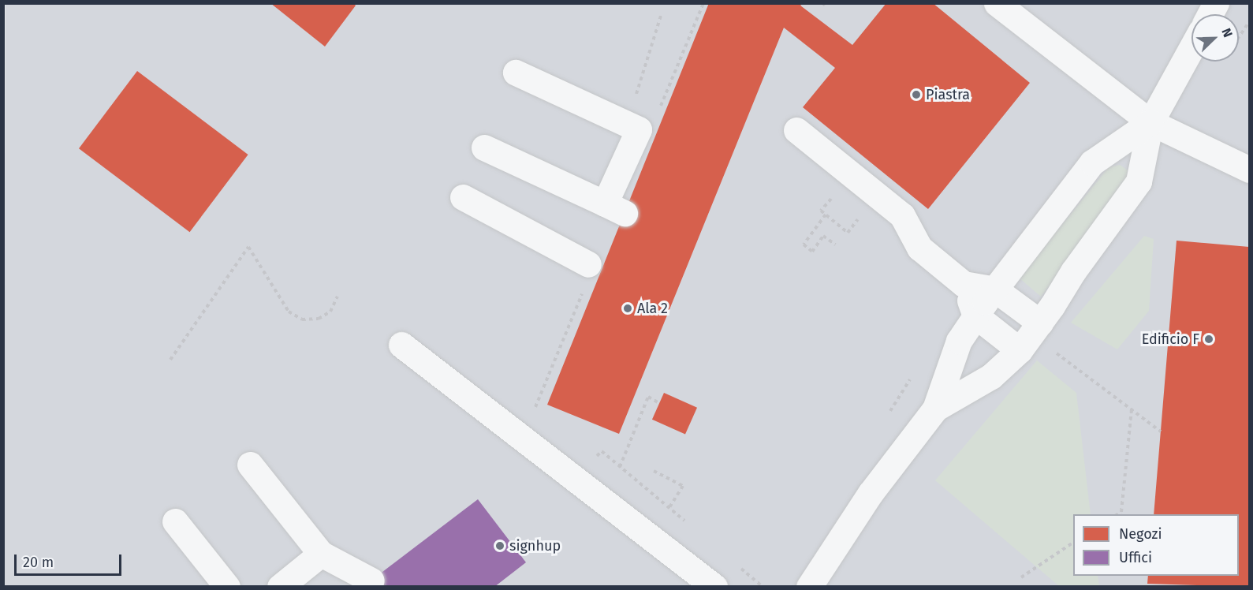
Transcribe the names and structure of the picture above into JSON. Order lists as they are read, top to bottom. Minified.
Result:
{"places":["Piastra","Ala 2","Edificio F","signhup"],"legend":["Negozi","Uffici"],"scale_bar":"20 m","north":"top right"}
